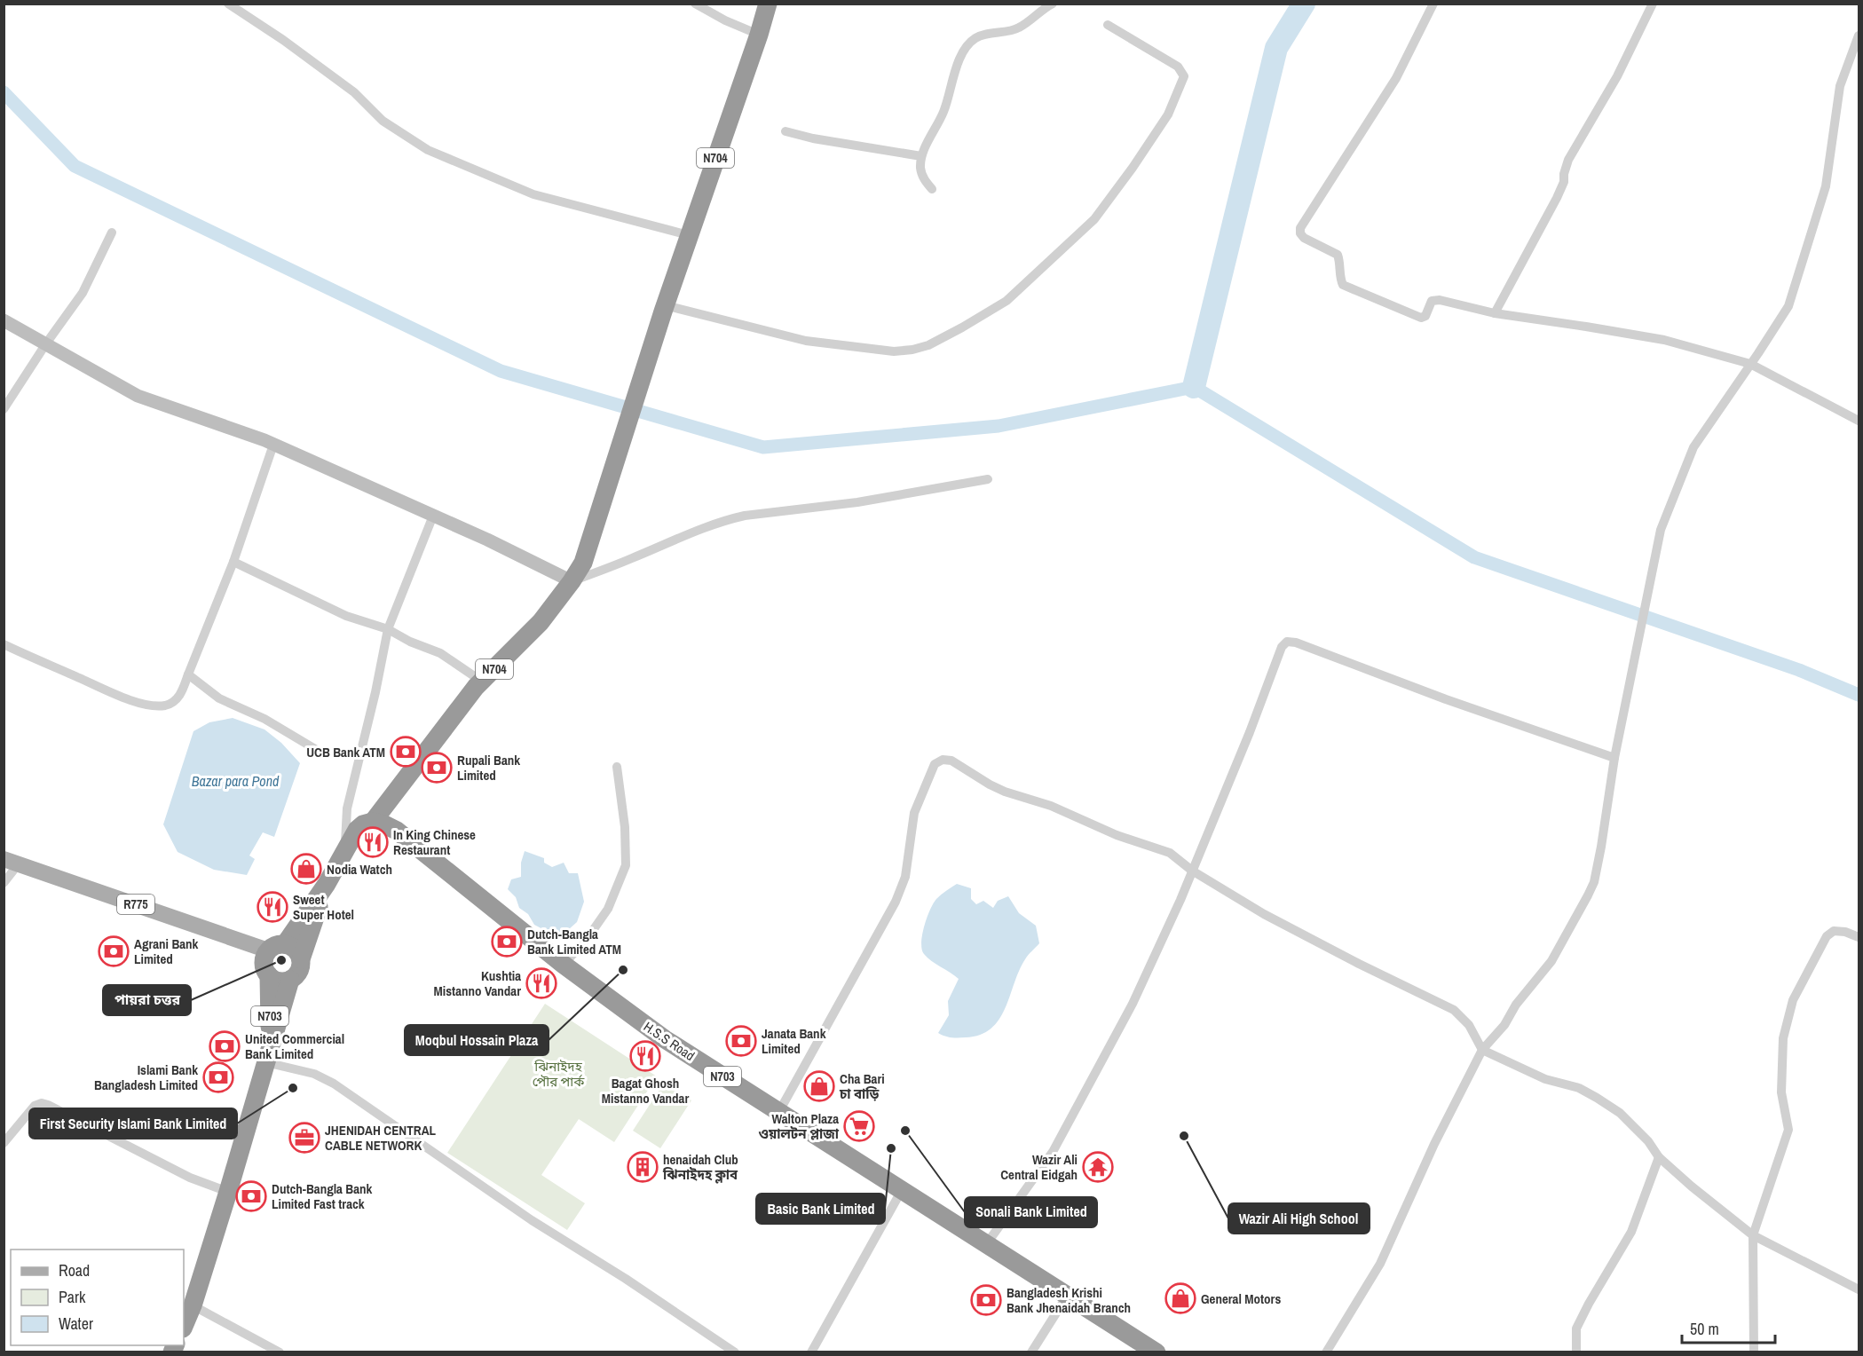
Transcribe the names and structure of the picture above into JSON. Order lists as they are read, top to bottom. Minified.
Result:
{"streets":{"highway":["N704","N703","H.S.S Road"],"main road":["R775"]},"crossings":[["N704","N703"],["N704","H.S.S Road"],["R775","N703"],["N703","H.S.S Road"]],"water":["Bazar para Pond"],"parks":["ঝিনাইদহ পৌর পার্ক"],"places":{"bank":["UCB Bank ATM","Rupali Bank Limited","Dutch-Bangla Bank Limited ATM","Agrani Bank Limited","Janata Bank Limited","United Commercial Bank Limited","Islami Bank Bangladesh Limited","Dutch-Bangla Bank Limited Fast track","Bangladesh Krishi Bank Jhenaidah Branch"],"restaurant":["In King Chinese Restaurant","Sweet Super Hotel","Kushtia Mistanno Vandar","Bagat Ghosh Mistanno Vandar"],"shop":["Nodia Watch","Cha Bari চা বাড়ি","General Motors"],"other":["পায়রা চত্তর","Moqbul Hossain Plaza","First Security Islami Bank Limited","Sonali Bank Limited","Wazir Ali High School","Basic Bank Limited"],"supermarket":["Walton Plaza ওয়ালটন প্লাজা"],"office":["JHENIDAH CENTRAL CABLE NETWORK"],"building":["henaidah Club ঝিনাইদহ ক্লাব"],"temple":["Wazir Ali Central Eidgah"]},"legend":["Road","Park","Water"],"scale_bar":"50 m"}
